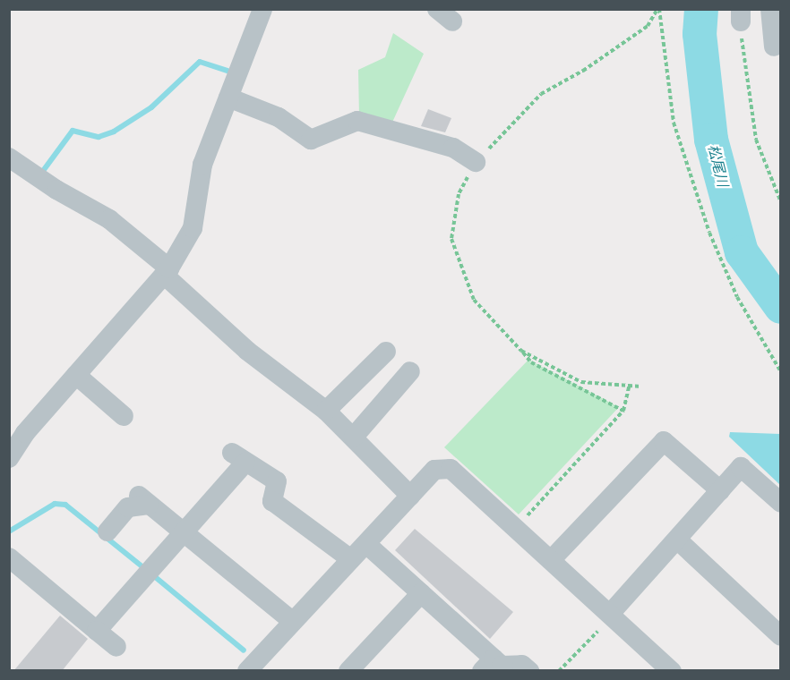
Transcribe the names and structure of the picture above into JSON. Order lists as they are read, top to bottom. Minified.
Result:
{"water":["松尾川"]}
